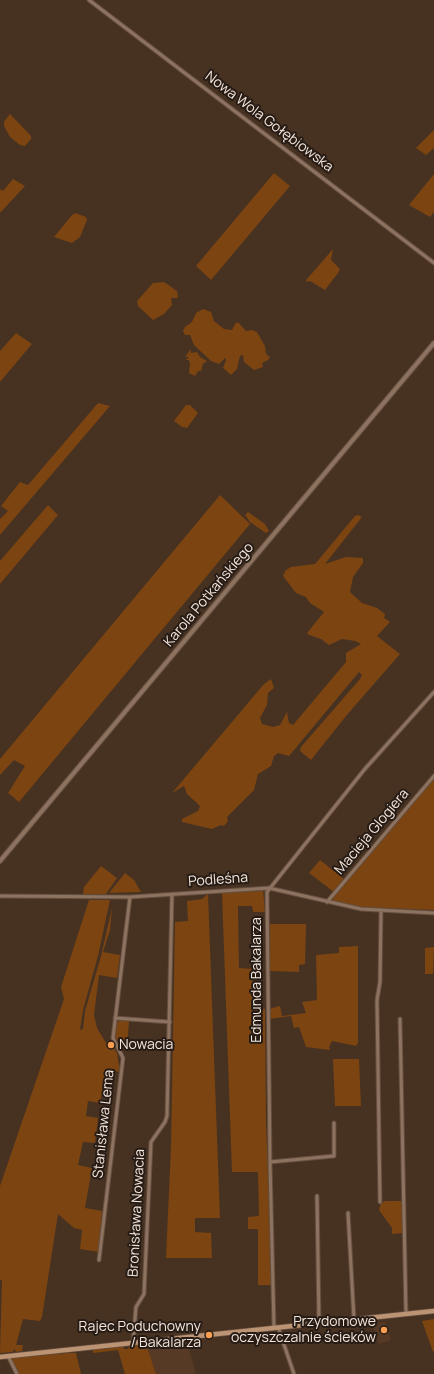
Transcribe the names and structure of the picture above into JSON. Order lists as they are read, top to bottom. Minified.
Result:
{"streets":{"street":["Nowa Wola Gołębiowska","Karola Potkańskiego","Macieja Glogiera","Podleśna","Edmunda Bakalarza","Stanisława Lema","Bronisława Nowacia"]},"crossings":[["Macieja Glogiera","Podleśna"],["Podleśna","Edmunda Bakalarza"],["Podleśna","Stanisława Lema"],["Podleśna","Bronisława Nowacia"]],"places":["Nowacia","Przydomowe oczyszczalnie ścieków","Rajec Poduchowny / Bakalarza"]}
